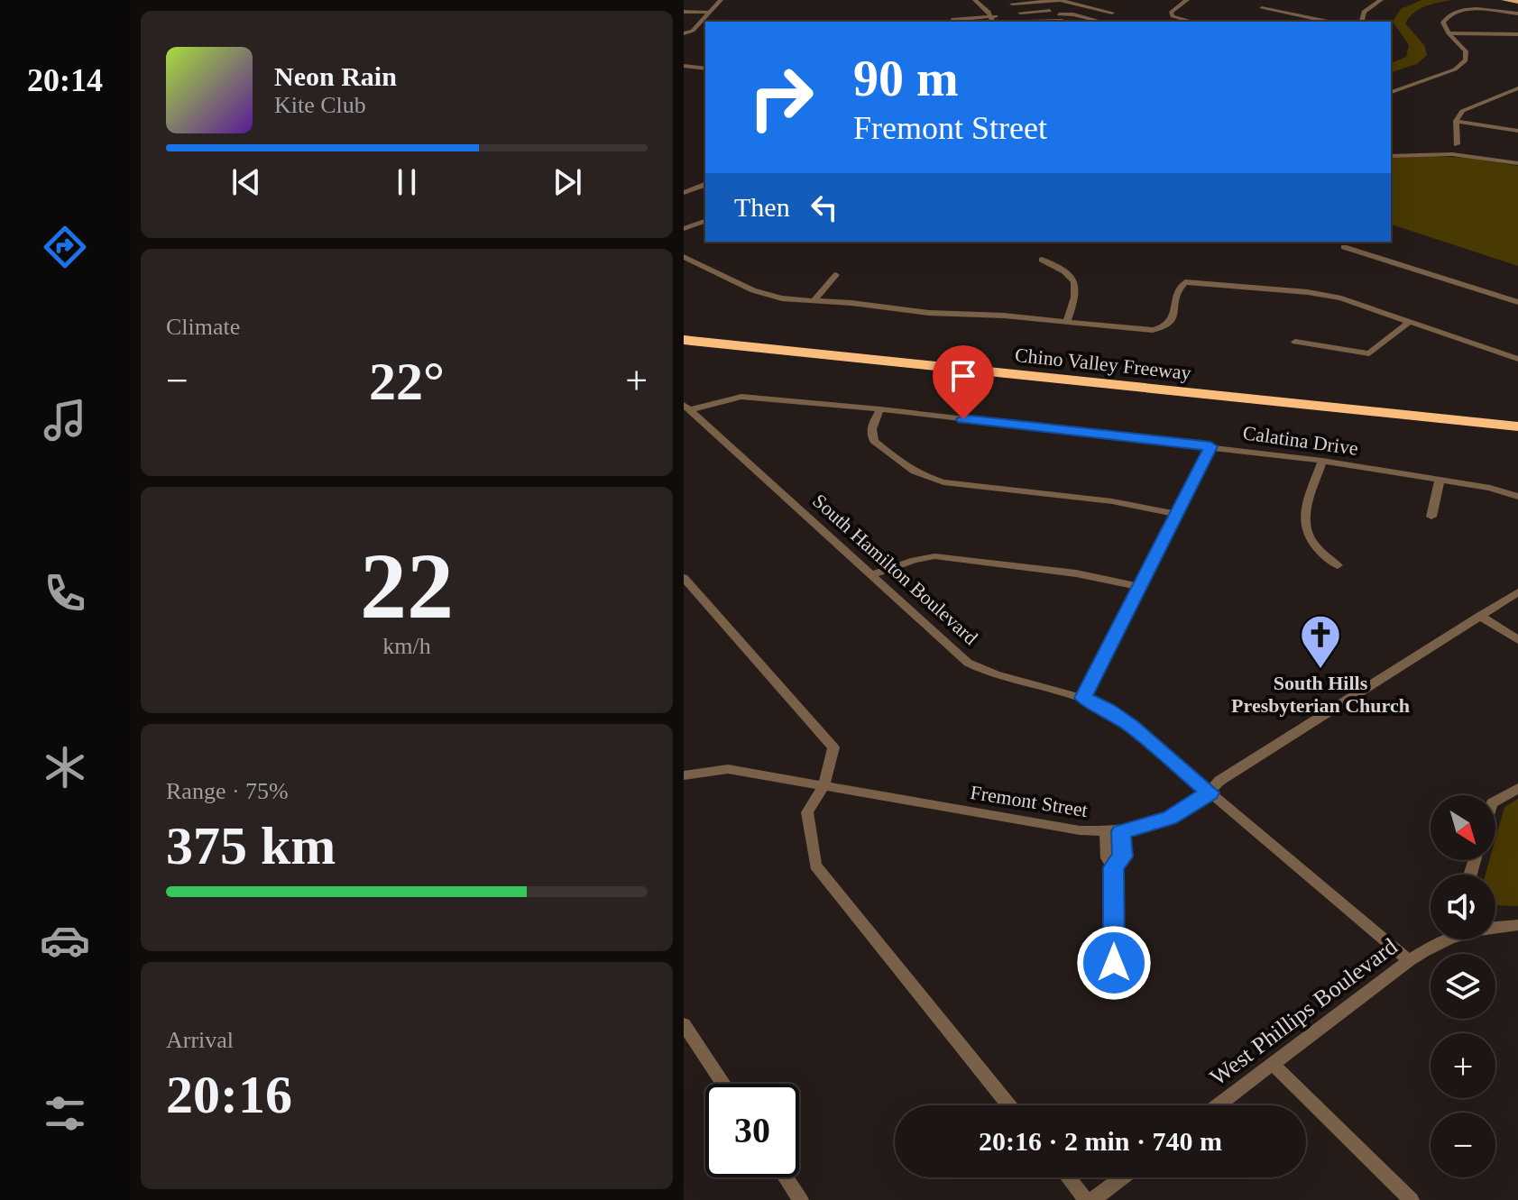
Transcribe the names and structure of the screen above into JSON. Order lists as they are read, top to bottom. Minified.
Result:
{"streets":{"highway":["Chino Valley Freeway"],"street":["Calatina Drive","South Hamilton Boulevard","Fremont Street","West Phillips Boulevard"]},"crossings":[["Calatina Drive","South Hamilton Boulevard"],["South Hamilton Boulevard","Fremont Street"],["South Hamilton Boulevard","West Phillips Boulevard"]],"places":{"church":["South Hills Presbyterian Church"]},"north":"bottom right","page":{"tabs":"20:14","turn":["90 m","Fremont Street"],"song":["Neon Rain","Kite Club"],"then":"Then","tile":["Climate",["22","km/h"],["Range · 75%","375 km"],["Arrival","20:16"]],"heat":["−","22°","+"],"map_buttons":["+","−"],"limit":"30","trip":"20:16 · 2 min · 740 m"}}
